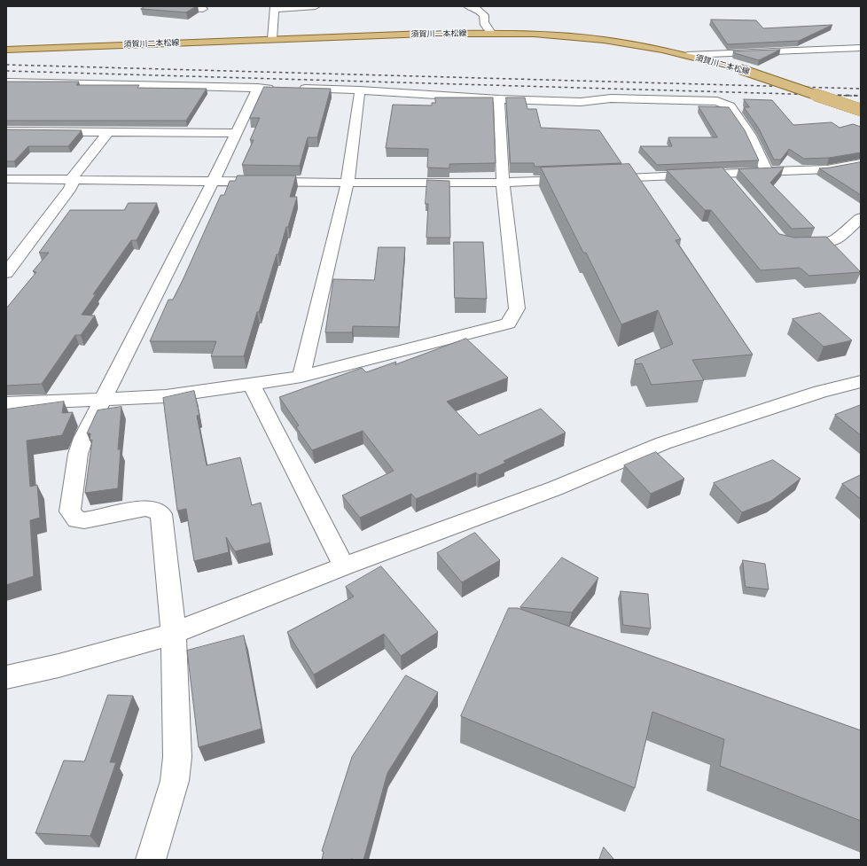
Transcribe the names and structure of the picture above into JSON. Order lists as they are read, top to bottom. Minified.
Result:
{"streets":{"main road":["須賀川二本松線"]}}
